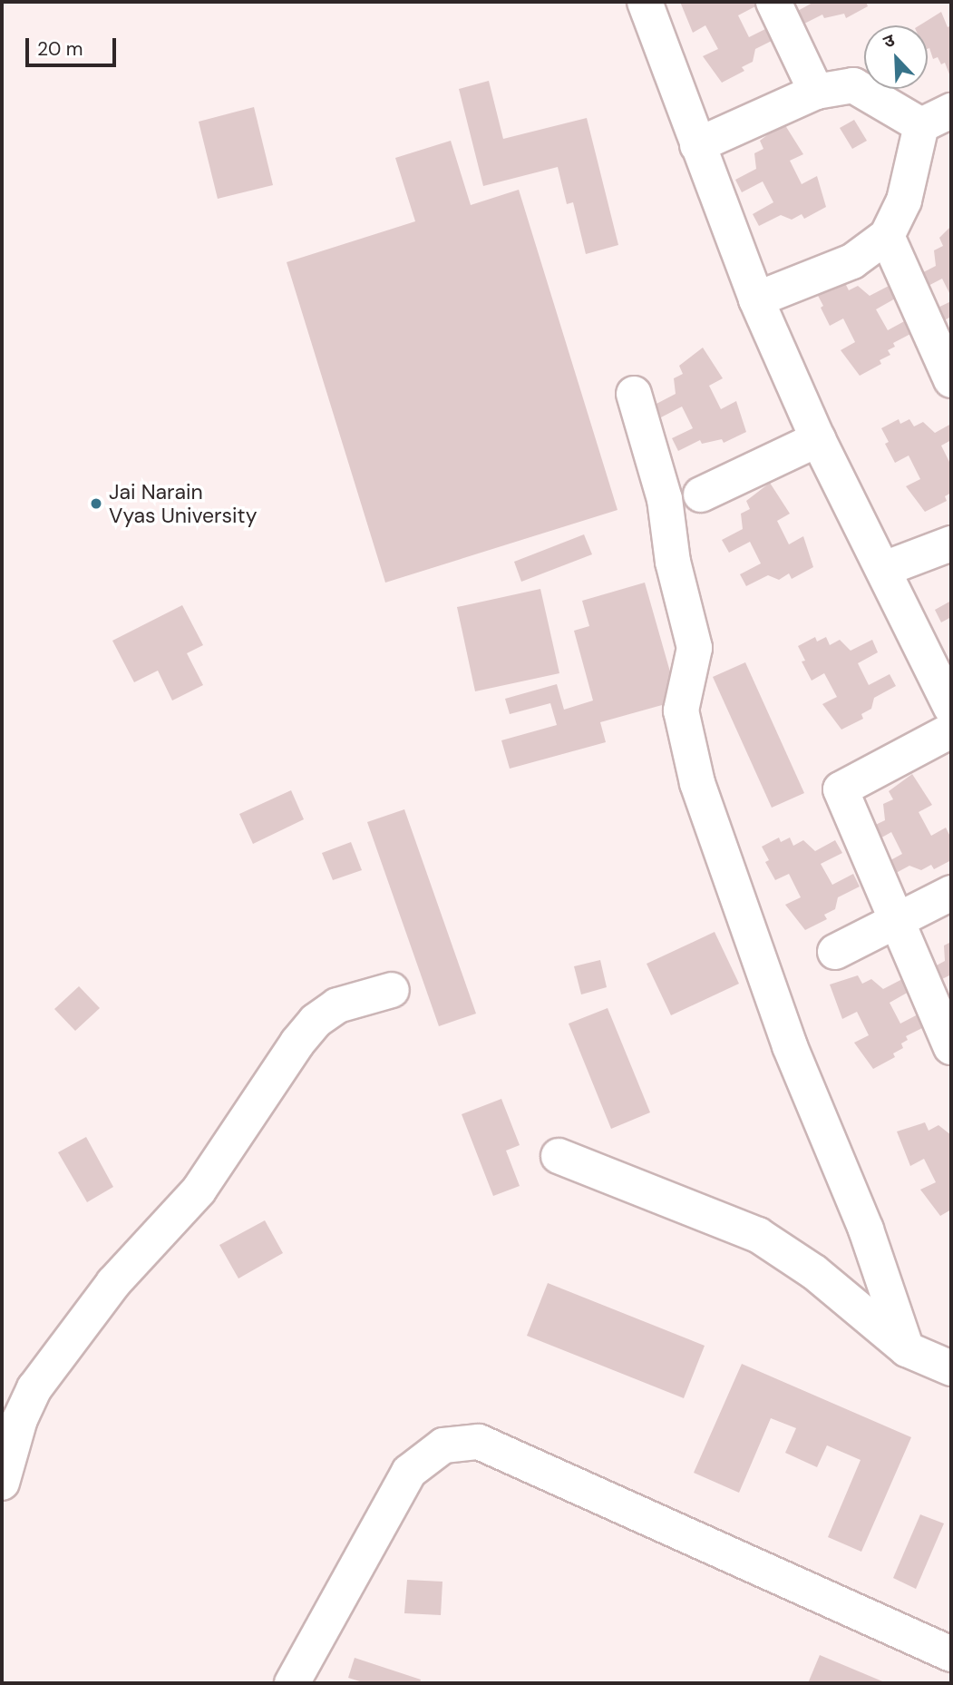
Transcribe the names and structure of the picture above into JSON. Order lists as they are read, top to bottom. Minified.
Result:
{"places":["Jai Narain Vyas University"],"scale_bar":"20 m","north":"top left"}
